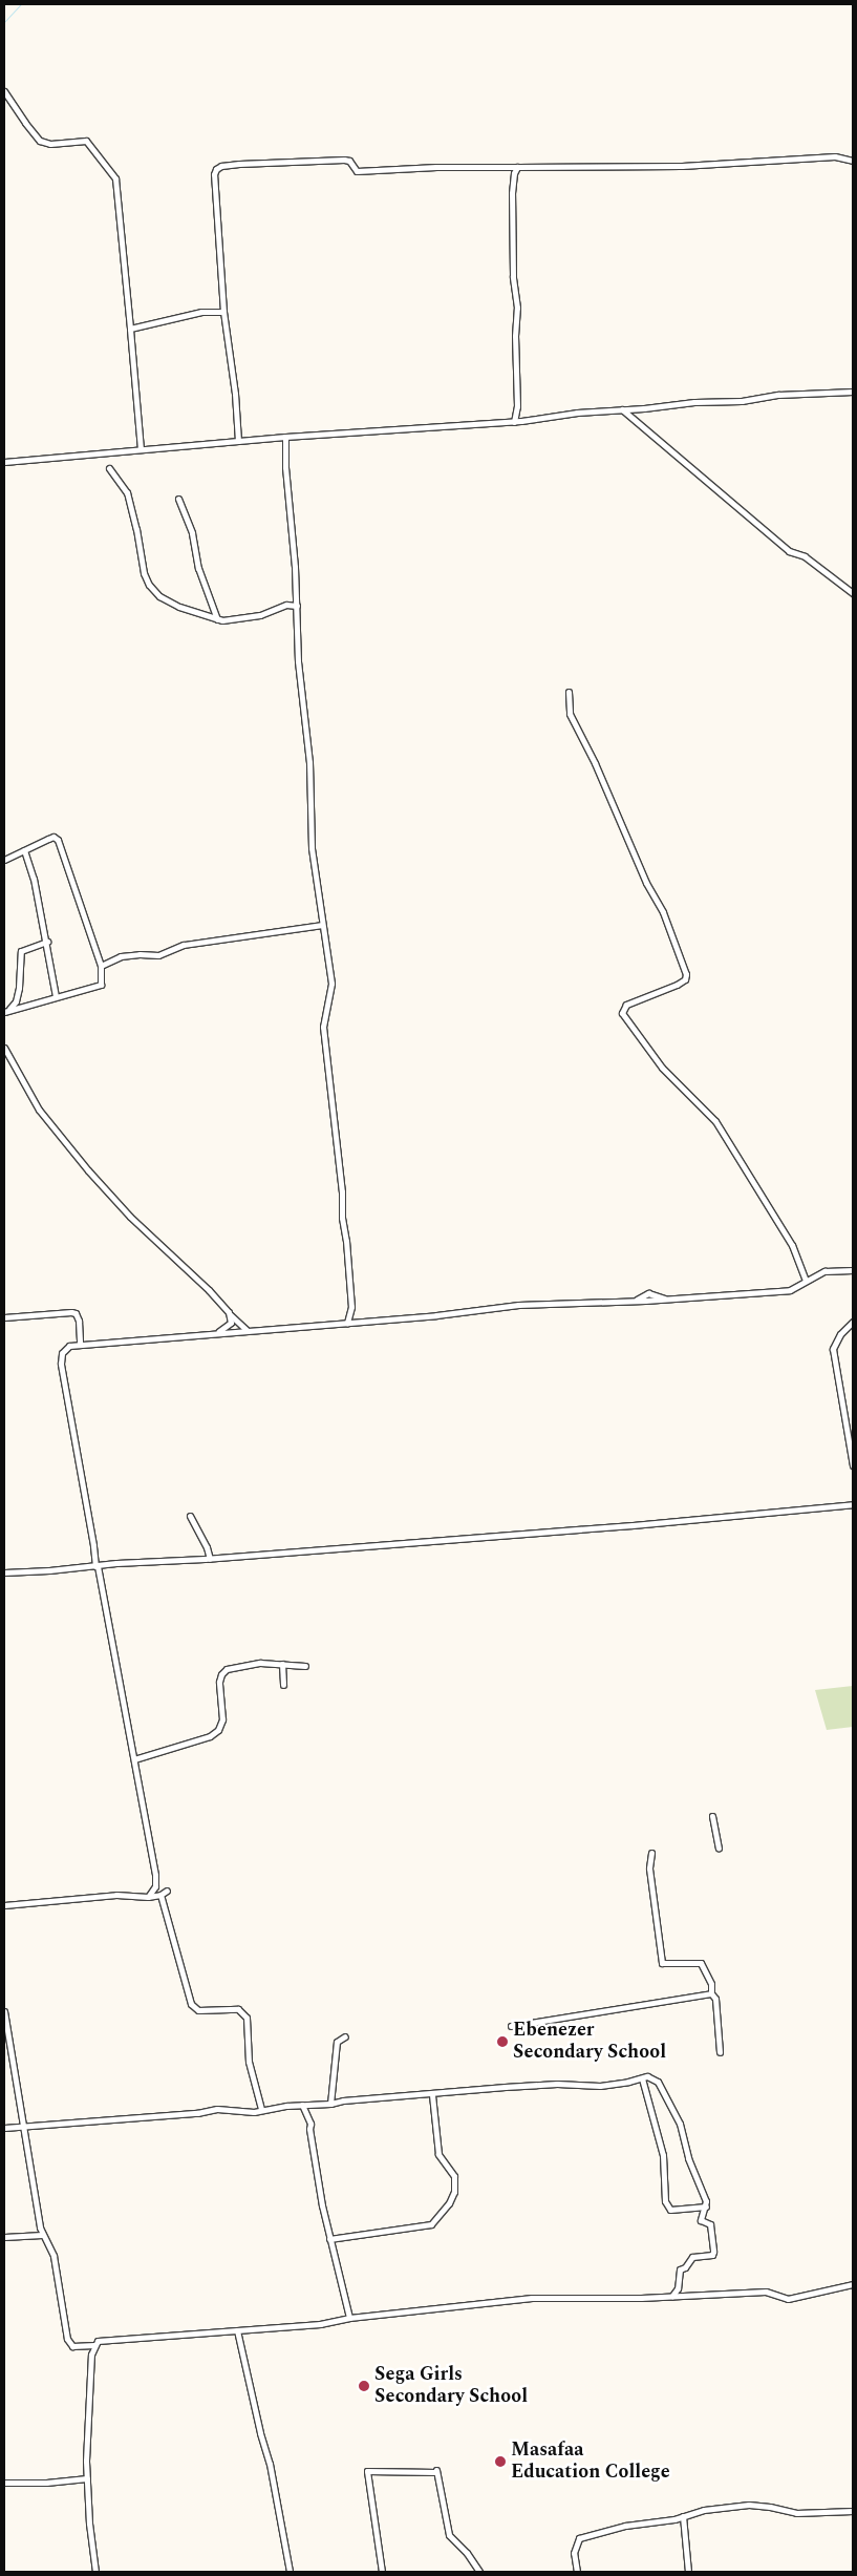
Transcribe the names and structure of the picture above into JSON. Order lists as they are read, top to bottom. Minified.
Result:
{"places":["Ebenezer Secondary School","Sega Girls Secondary School","Masafaa Education College"]}
